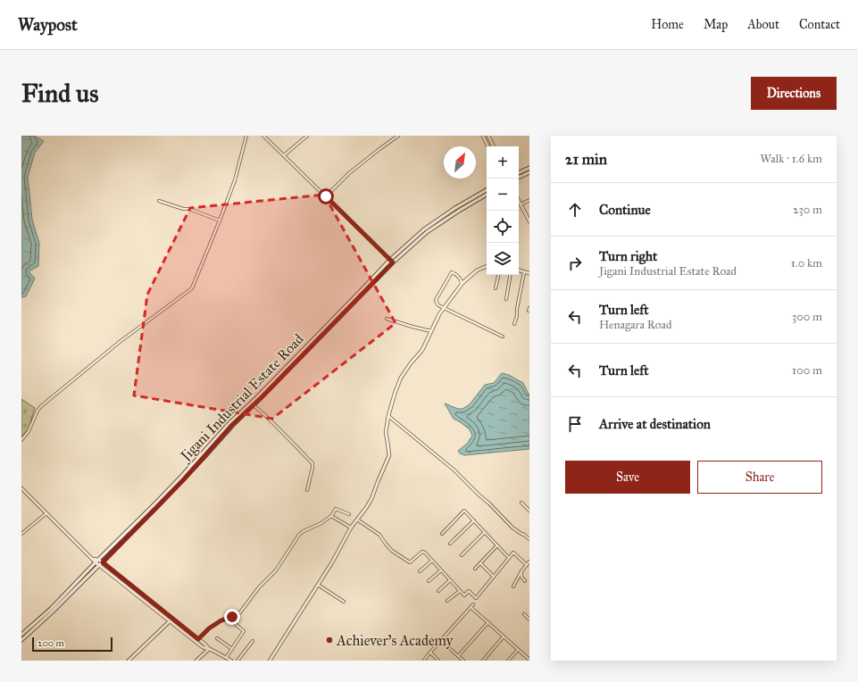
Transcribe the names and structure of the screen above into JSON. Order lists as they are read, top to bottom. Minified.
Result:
{"streets":{"main road":["Jigani Industrial Estate Road"]},"places":["Achiever's Academy"],"scale_bar":"200 m","north":"top right","page":{"header":"Waypost","nav":["Home","Map","About","Contact"],"buttons":["Directions",["Save","Share"]],"title":"Find us","heading":["21 min","Walk · 1.6 km"],"map_buttons":["+","−"],"list":[["Continue","230 m"],["Turn right","Jigani Industrial Estate Road","1.0 km"],["Turn left","Henagara Road","300 m"],["Turn left","100 m"],"Arrive at destination"],"scale":"200 m"}}
